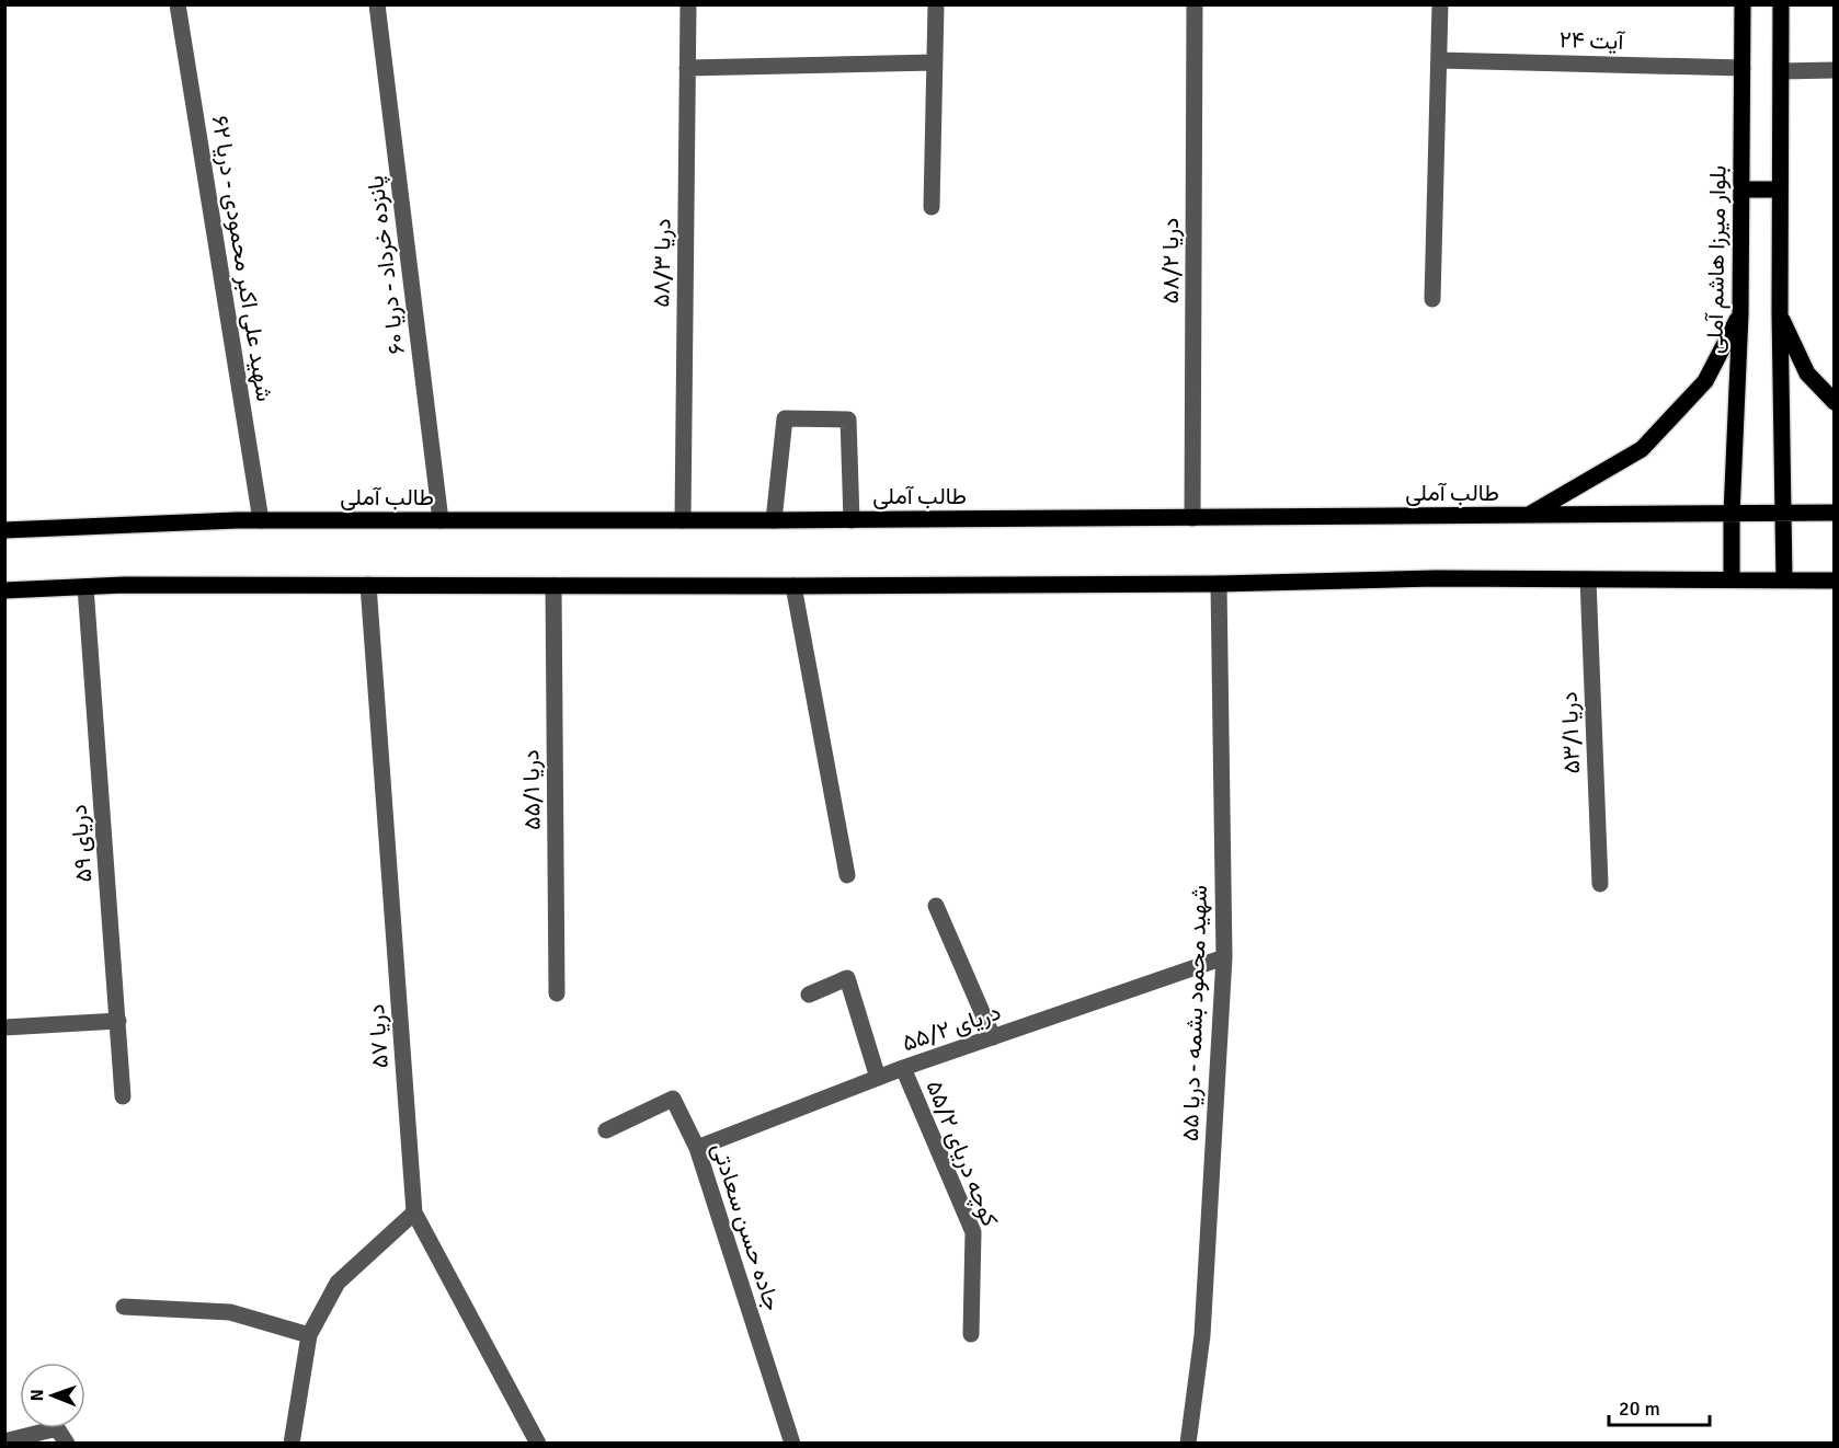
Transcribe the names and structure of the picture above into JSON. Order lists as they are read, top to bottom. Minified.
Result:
{"streets":{"main road":["بلوار میرزا هاشم آملی","طالب آملی"],"street":["آیت ۲۴","شهید علی اکبر محمودی - دریا ۶۲","دریا ۵۸/۲","دریا ۵۸/۳","پانزده خرداد - دریا ۶۰","دریا ۵۳/۱","دریا ۵۵/۱","دریای ۵۹","شهید محمود بشمه - دریا ۵۵","دریای ۵۵/۲","دریا ۵۷","کوچه دریای ۵۵/۲","جاده حسن سعادتی"]},"crossings":[["آیت ۲۴","بلوار میرزا هاشم آملی"],["شهید علی اکبر محمودی - دریا ۶۲","طالب آملی"],["بلوار میرزا هاشم آملی","طالب آملی"],["دریا ۵۸/۲","طالب آملی"],["دریا ۵۸/۳","طالب آملی"],["پانزده خرداد - دریا ۶۰","طالب آملی"],["شهید محمود بشمه - دریا ۵۵","دریای ۵۵/۲"],["دریای ۵۵/۲","کوچه دریای ۵۵/۲"],["دریای ۵۵/۲","جاده حسن سعادتی"]],"scale_bar":"20 m","north":"left"}
